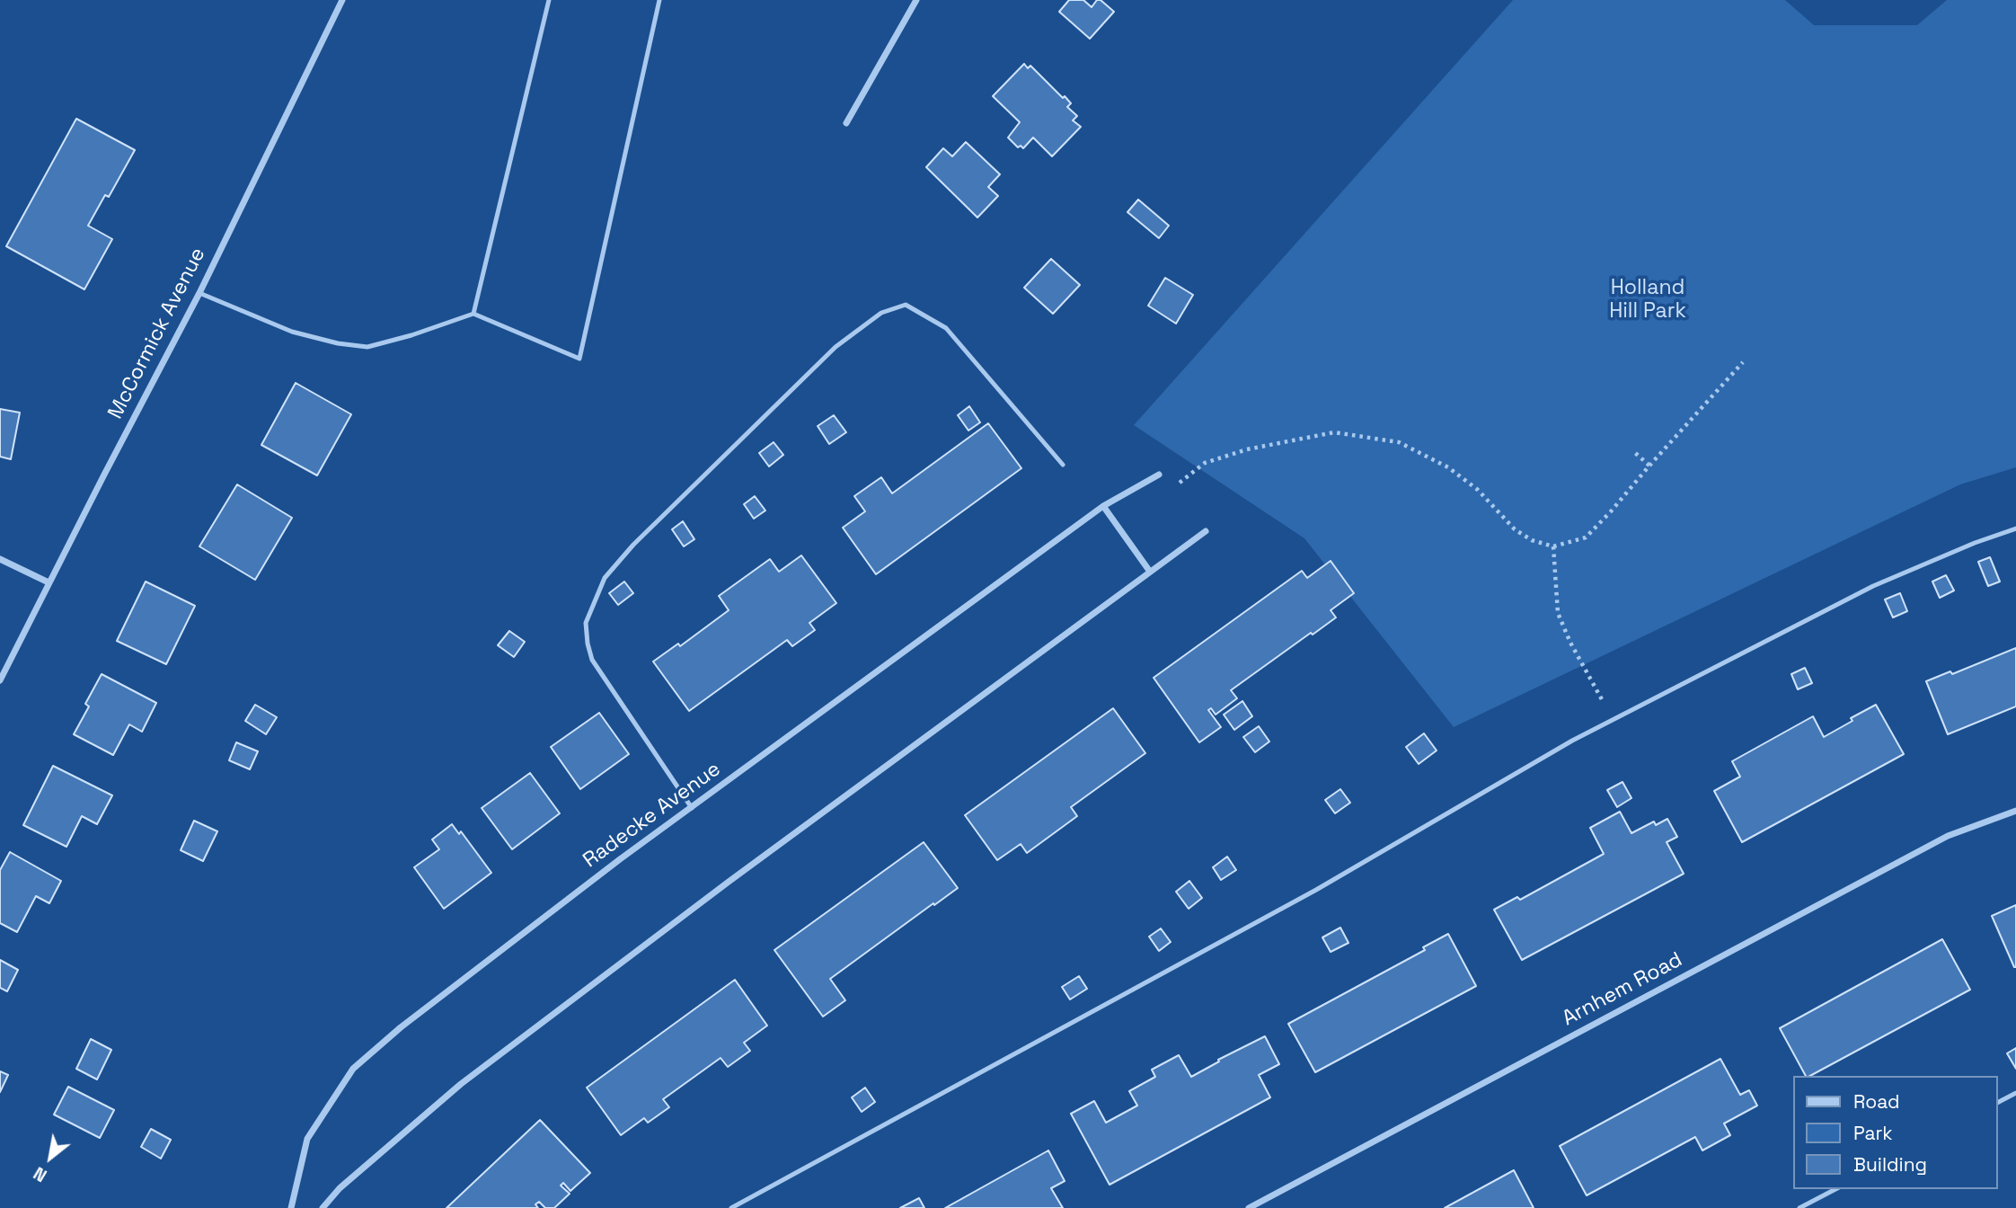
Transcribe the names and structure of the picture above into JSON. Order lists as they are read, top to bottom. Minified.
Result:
{"streets":{"street":["McCormick Avenue","Radecke Avenue","Arnhem Road"]},"parks":["Holland Hill Park"],"legend":["Road","Park","Building"],"north":"bottom left"}
